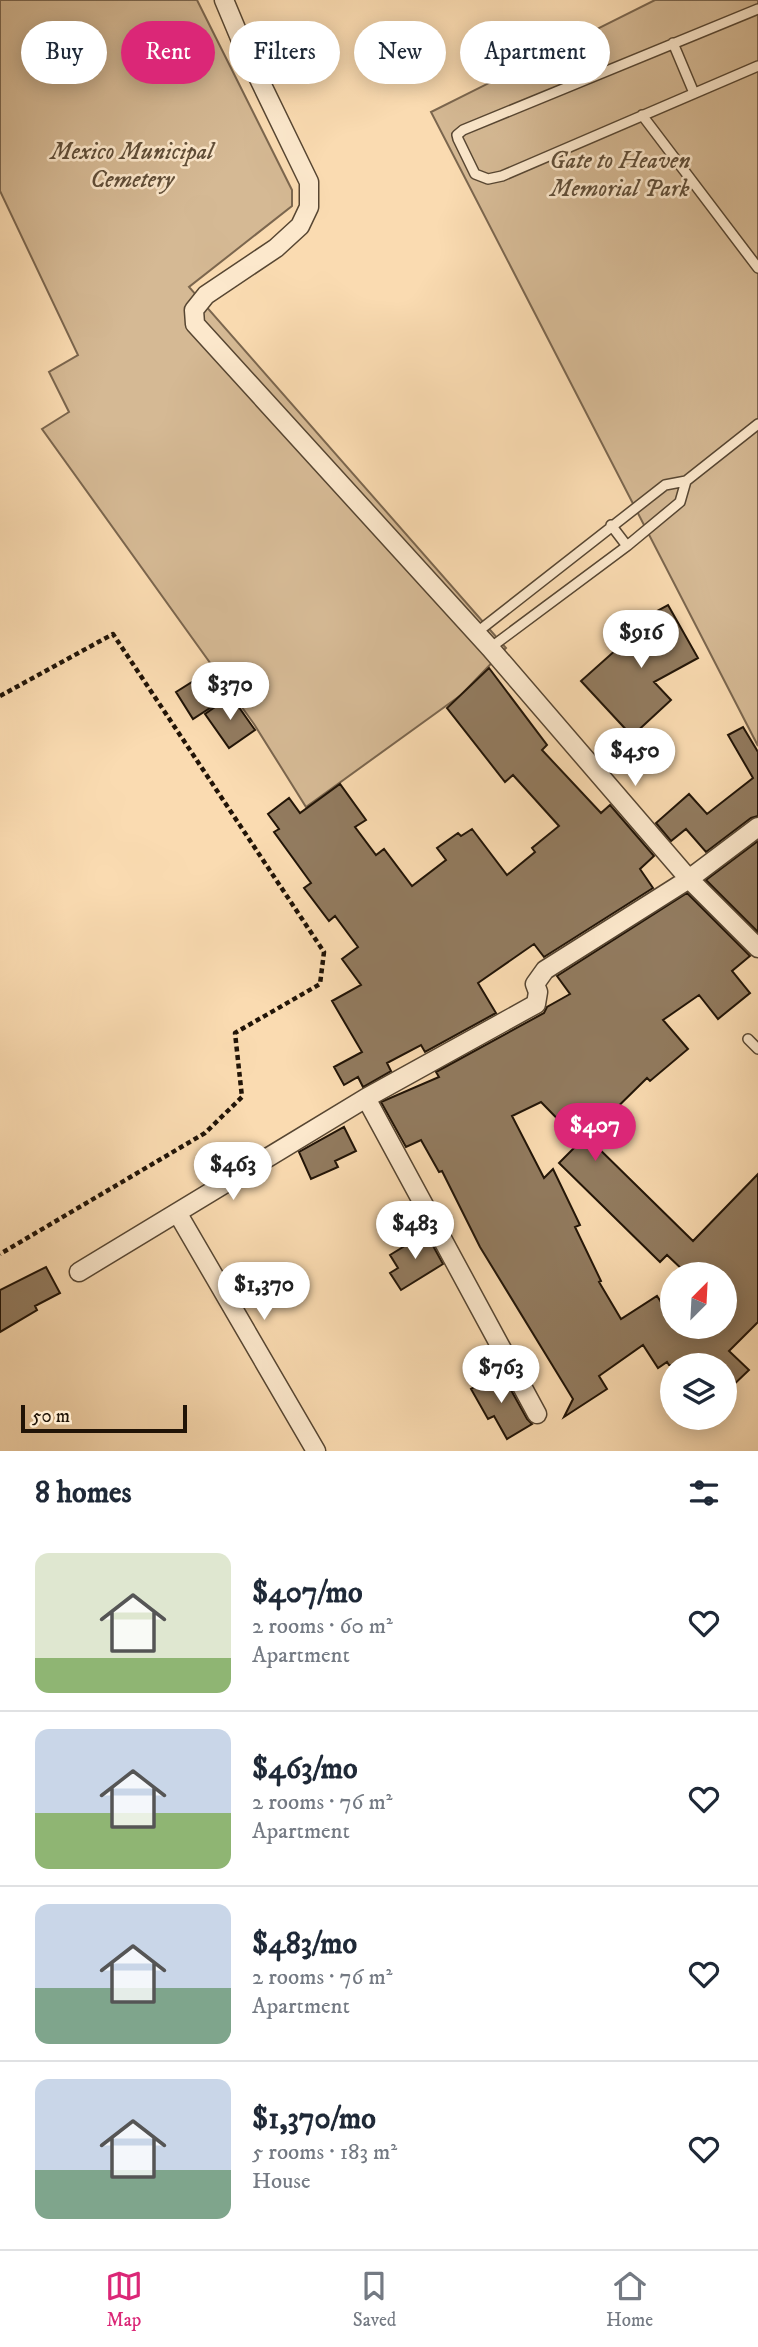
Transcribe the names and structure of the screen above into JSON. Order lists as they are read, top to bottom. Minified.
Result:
{"parks":["Mexico Municipal Cemetery","Gate to Heaven Memorial Park"],"scale_bar":"50 m","north":"top right","page":{"chip":["Buy","Rent","Filters","New","Apartment"],"price":["$916","$370","$450","$407","$463","$483","$1,370","$763"],"scale":"50 m","heading":"8 homes","list":[{"name":"$407/mo","note":"2 rooms · 60 m² · Apartment"},{"name":"$463/mo","note":"2 rooms · 76 m² · Apartment"},{"name":"$483/mo","note":"2 rooms · 76 m² · Apartment"},{"name":"$1,370/mo","note":"5 rooms · 183 m² · House"}],"tabs":["Map","Saved","Home"]}}
